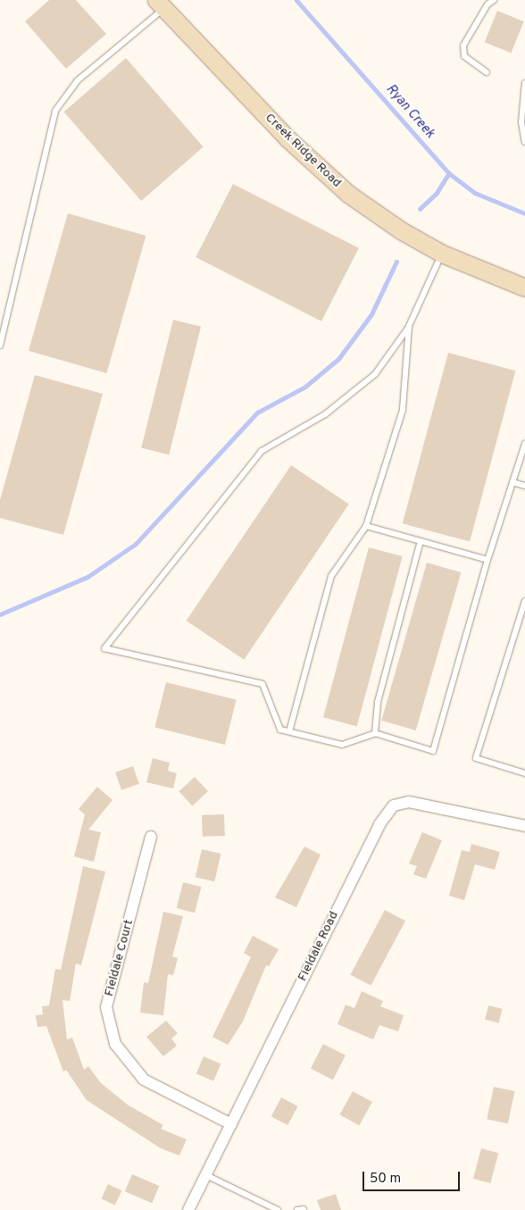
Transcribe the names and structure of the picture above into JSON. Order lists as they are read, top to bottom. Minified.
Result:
{"streets":{"main road":["Creek Ridge Road"],"street":["Fieldale Road","Fieldale Court"]},"crossings":[["Fieldale Road","Fieldale Court"]],"water":["Ryan Creek"],"scale_bar":"50 m"}
